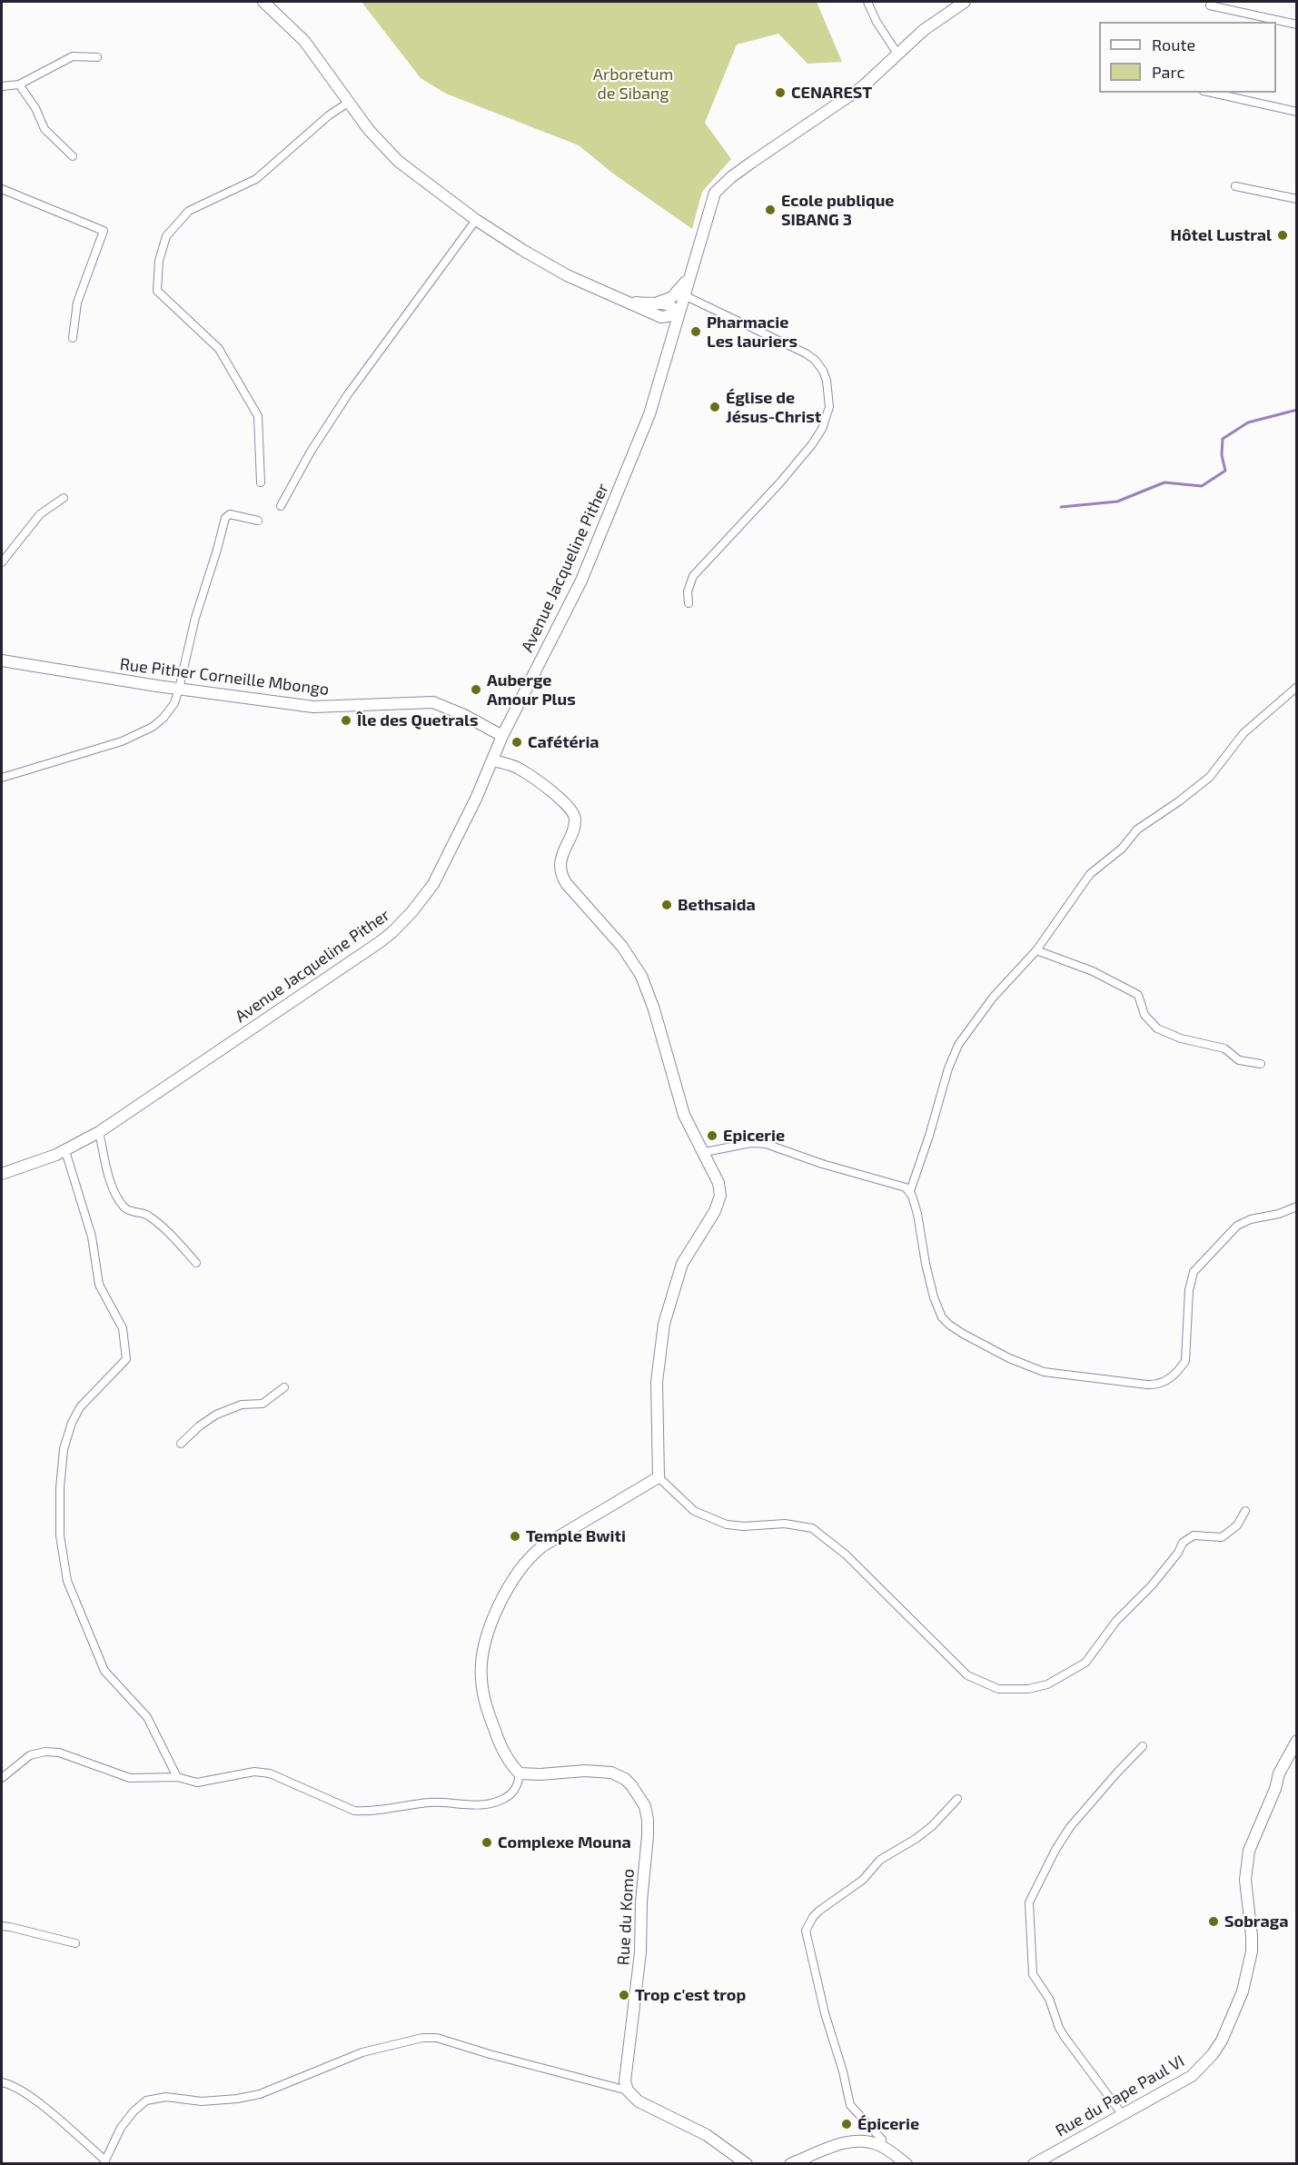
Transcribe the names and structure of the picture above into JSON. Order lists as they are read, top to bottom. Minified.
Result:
{"streets":{"street":["Avenue Jacqueline Pither","Rue Pither Corneille Mbongo","Rue du Komo","Rue du Pape Paul VI"]},"crossings":[["Avenue Jacqueline Pither","Rue Pither Corneille Mbongo"]],"parks":["Arboretum de Sibang"],"places":["CENAREST","Ecole publique SIBANG 3","Hôtel Lustral","Pharmacie Les lauriers","Église de Jésus-Christ","Auberge Amour Plus","Île des Quetrals","Cafétéria","Bethsaida","Epicerie","Temple Bwiti","Complexe Mouna","Sobraga","Trop c'est trop","Épicerie"],"legend":["Route","Parc"]}
